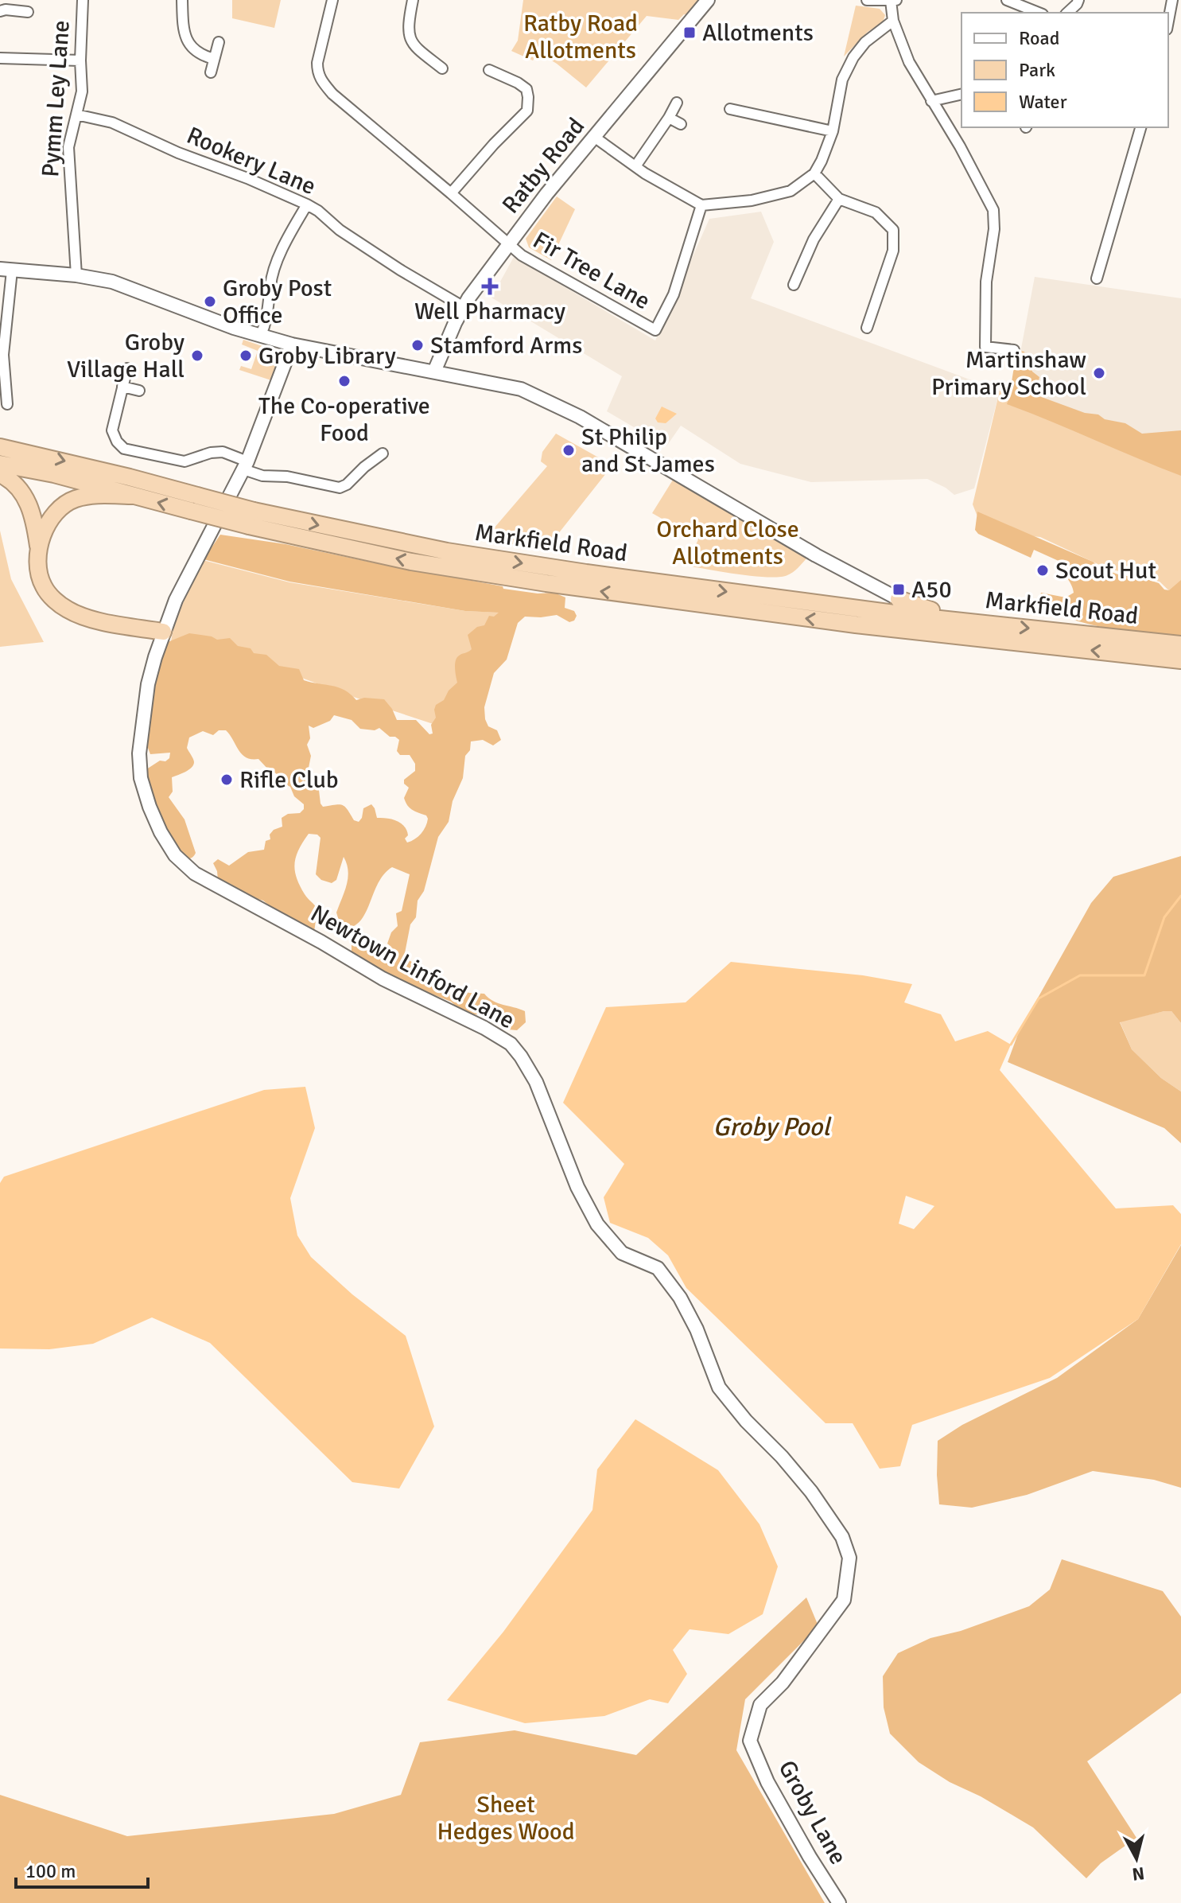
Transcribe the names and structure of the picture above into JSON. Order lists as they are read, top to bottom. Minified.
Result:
{"streets":{"highway":["Markfield Road"],"street":["Pymm Ley Lane","Rookery Lane","Ratby Road","Fir Tree Lane","Newtown Linford Lane","Groby Lane"]},"crossings":[["Pymm Ley Lane","Rookery Lane"],["Rookery Lane","Ratby Road"],["Ratby Road","Fir Tree Lane"],["Newtown Linford Lane","Groby Lane"]],"water":["Groby Pool"],"parks":["Ratby Road Allotments","Orchard Close Allotments","Sheet Hedges Wood"],"places":{"transit":["Allotments","A50"],"health":["Well Pharmacy"],"other":["Groby Post Office","Stamford Arms","Groby Village Hall","Groby Library","Martinshaw Primary School","The Co-operative Food","St Philip and St James","Scout Hut","Rifle Club"]},"legend":["Road","Park","Water"],"scale_bar":"100 m","north":"bottom"}
